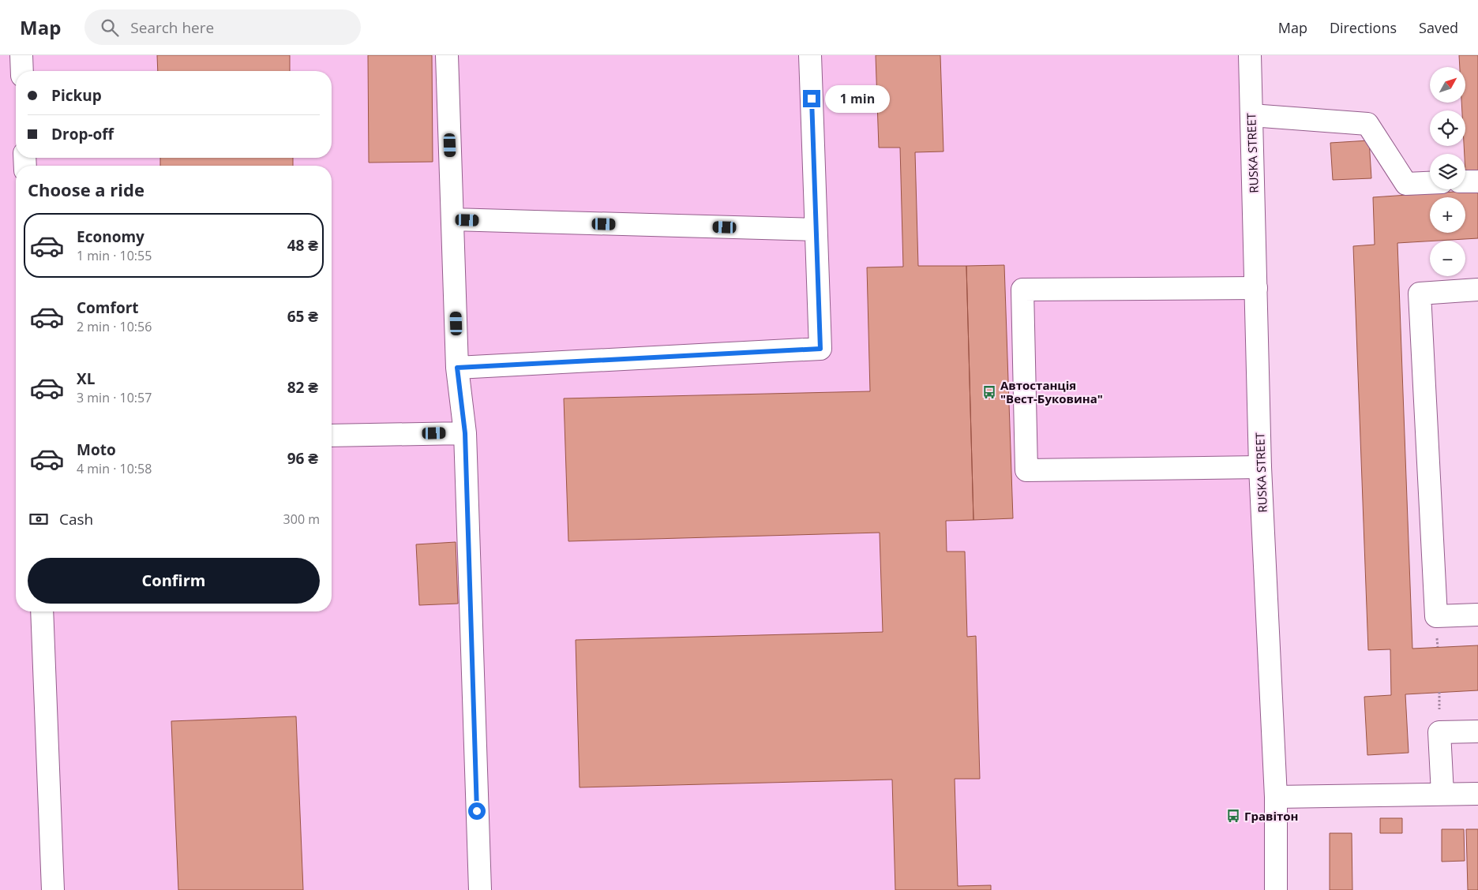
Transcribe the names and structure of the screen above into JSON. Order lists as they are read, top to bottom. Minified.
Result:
{"streets":{"main road":["RUSKA STREET"]},"places":{"bus stop":["Автостанція \"Вест-Буковина\"","Гравітон"]},"north":"top right","page":{"header":"Map","search":"Search here","nav":["Map","Directions","Saved"],"map_buttons":["+","−"],"banner":["Pickup","Drop-off"],"bubble":"1 min","heading":"Choose a ride","list":[{"name":"Economy","note":"1 min · 10:55","value":"48 ₴"},{"name":"Comfort","note":"2 min · 10:56","value":"65 ₴"},{"name":"XL","note":"3 min · 10:57","value":"82 ₴"},{"name":"Moto","note":"4 min · 10:58","value":"96 ₴"}],"pay":["Cash","300 m"],"buttons":"Confirm"}}
